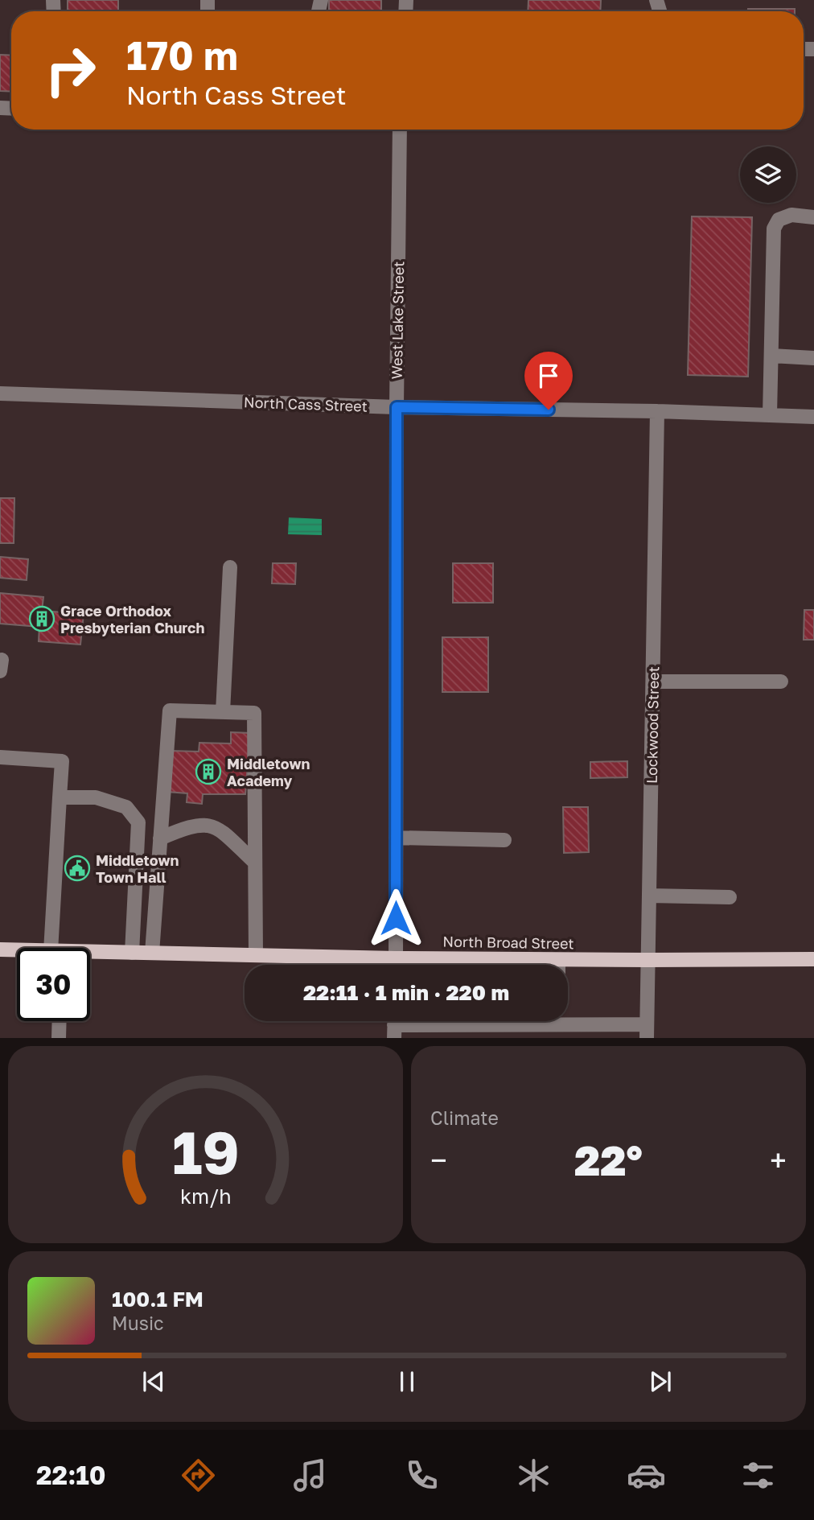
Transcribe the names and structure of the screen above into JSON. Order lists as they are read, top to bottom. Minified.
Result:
{"streets":{"main road":["North Broad Street"],"street":["West Lake Street","North Cass Street","Lockwood Street"]},"crossings":[["West Lake Street","North Cass Street"],["West Lake Street","North Broad Street"],["North Cass Street","Lockwood Street"],["Lockwood Street","North Broad Street"]],"places":{"building":["Grace Orthodox Presbyterian Church","Middletown Academy"],"public building":["Middletown Town Hall"]},"page":{"turn":["170 m","North Cass Street"],"limit":"30","trip":"22:11 · 1 min · 220 m","tile":"Climate","heat":["−","22°","+"],"song":["100.1 FM","Music"],"tabs":"22:10","gauge":["19","km/h"]}}
